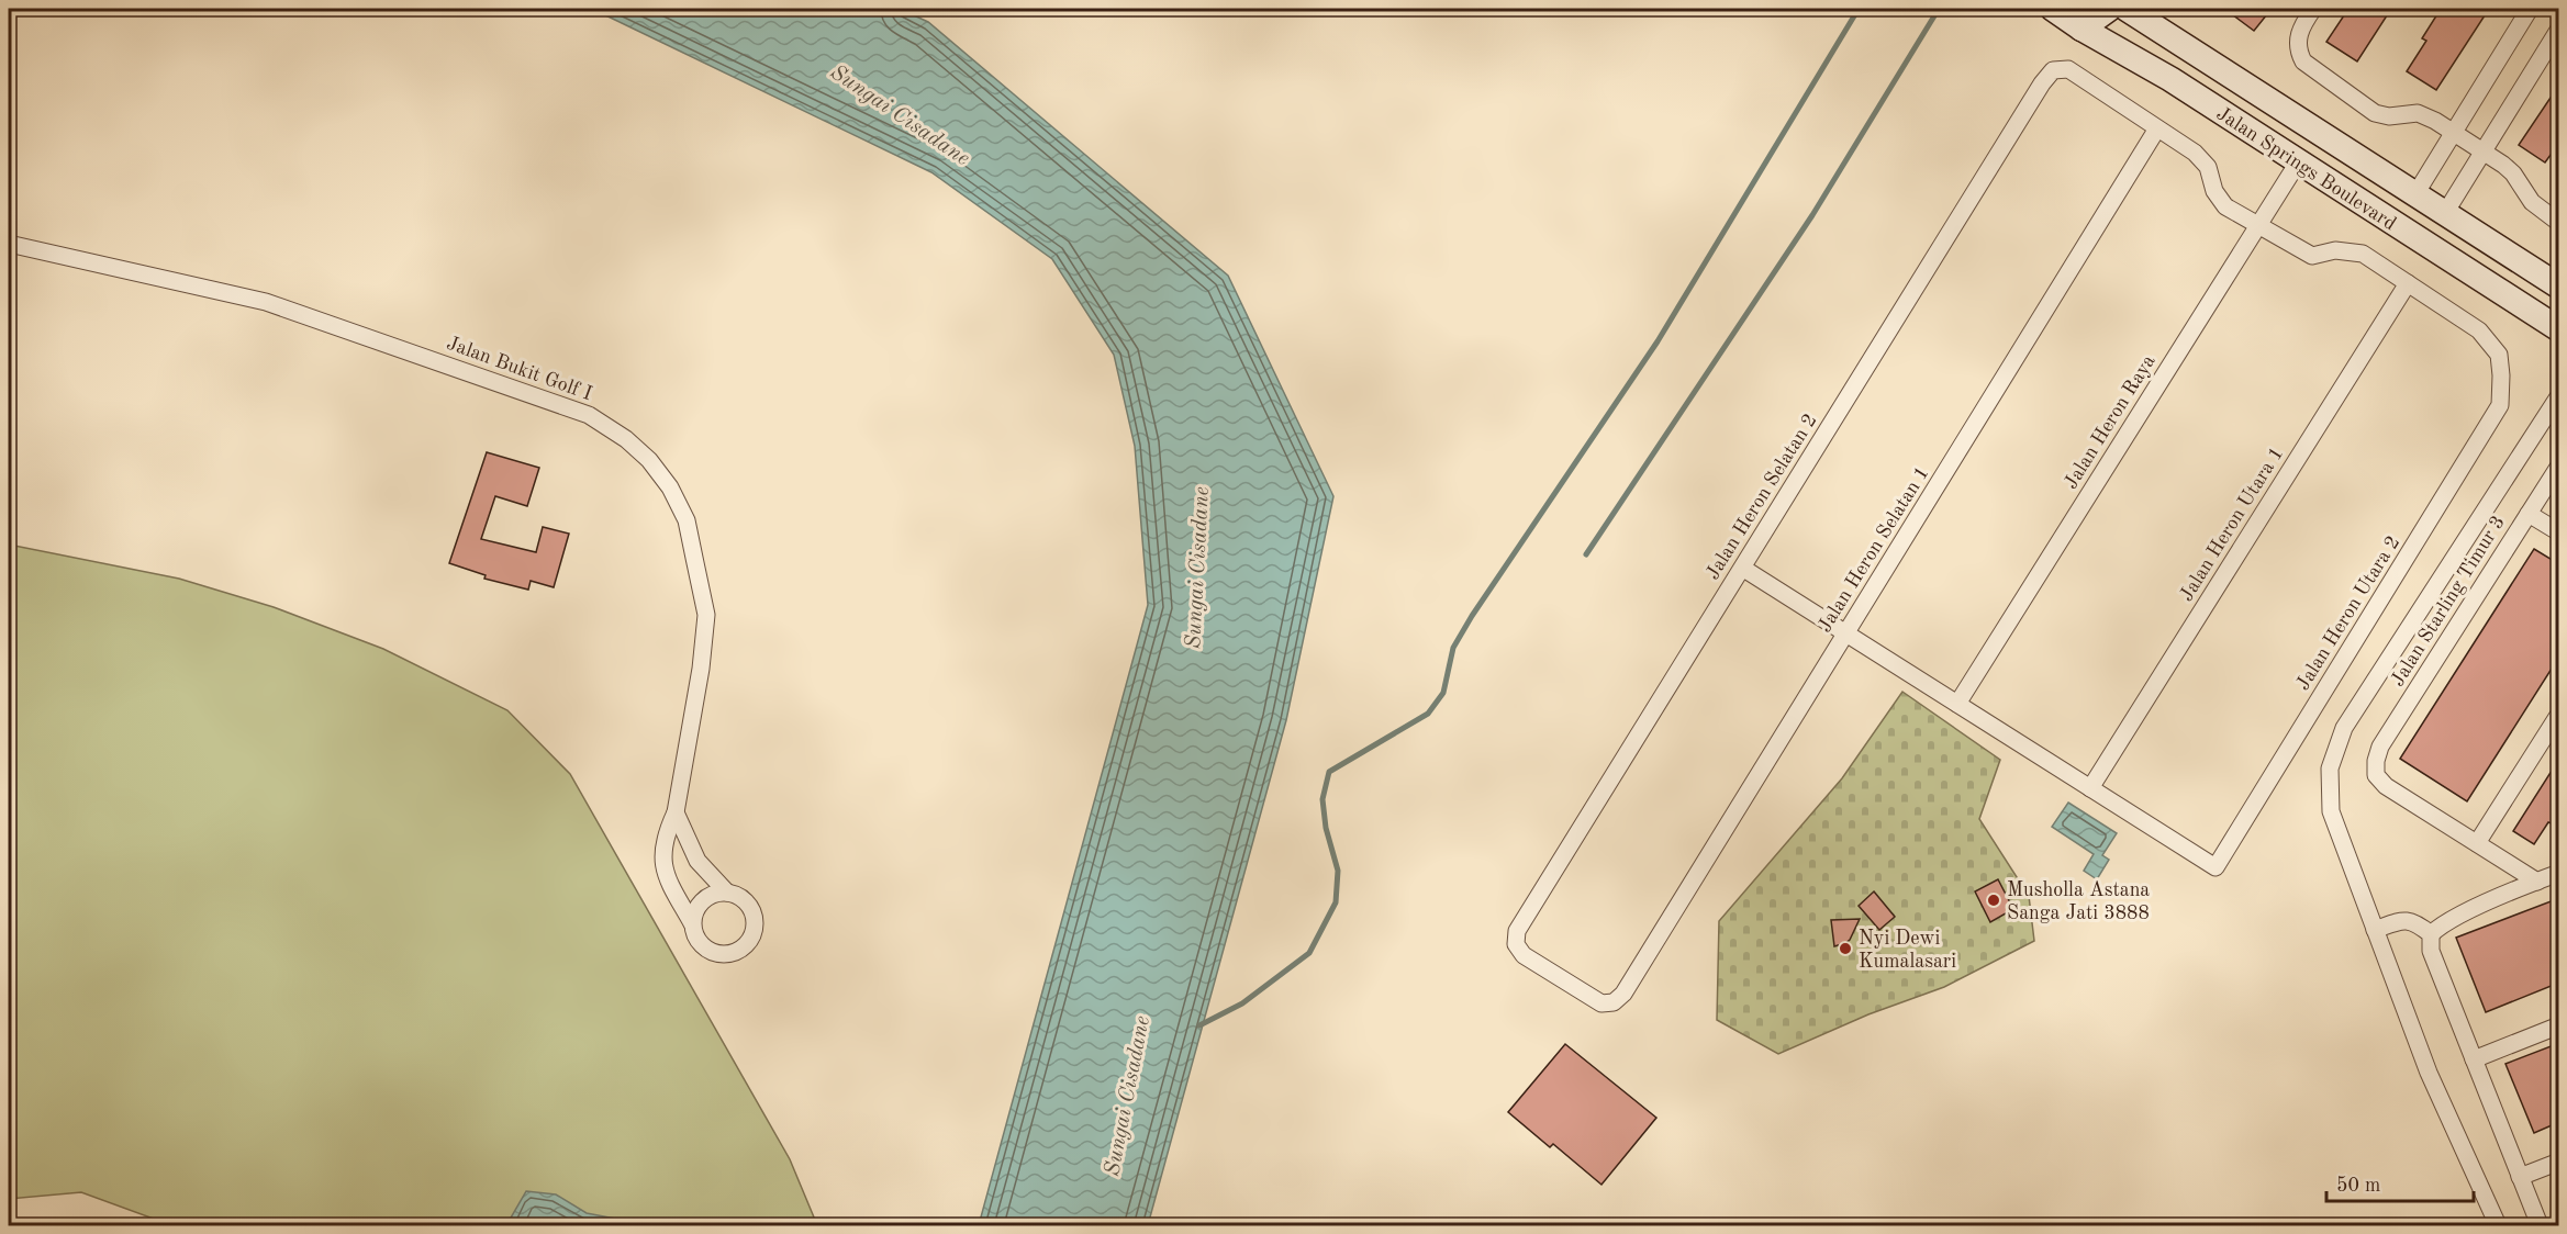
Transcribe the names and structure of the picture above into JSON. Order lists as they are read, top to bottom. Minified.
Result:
{"streets":{"main road":["Jalan Springs Boulevard"],"street":["Jalan Bukit Golf I","Jalan Heron Raya","Jalan Heron Selatan 2","Jalan Heron Utara 1","Jalan Heron Selatan 1","Jalan Starling Timur 3","Jalan Heron Utara 2"]},"crossings":[["Jalan Springs Boulevard","Jalan Heron Raya"],["Jalan Heron Selatan 2","Jalan Heron Selatan 1"],["Jalan Heron Utara 1","Jalan Heron Utara 2"]],"water":["Sungai Cisadane"],"places":["Musholla Astana Sanga Jati 3888","Nyi Dewi Kumalasari"],"scale_bar":"50 m"}
